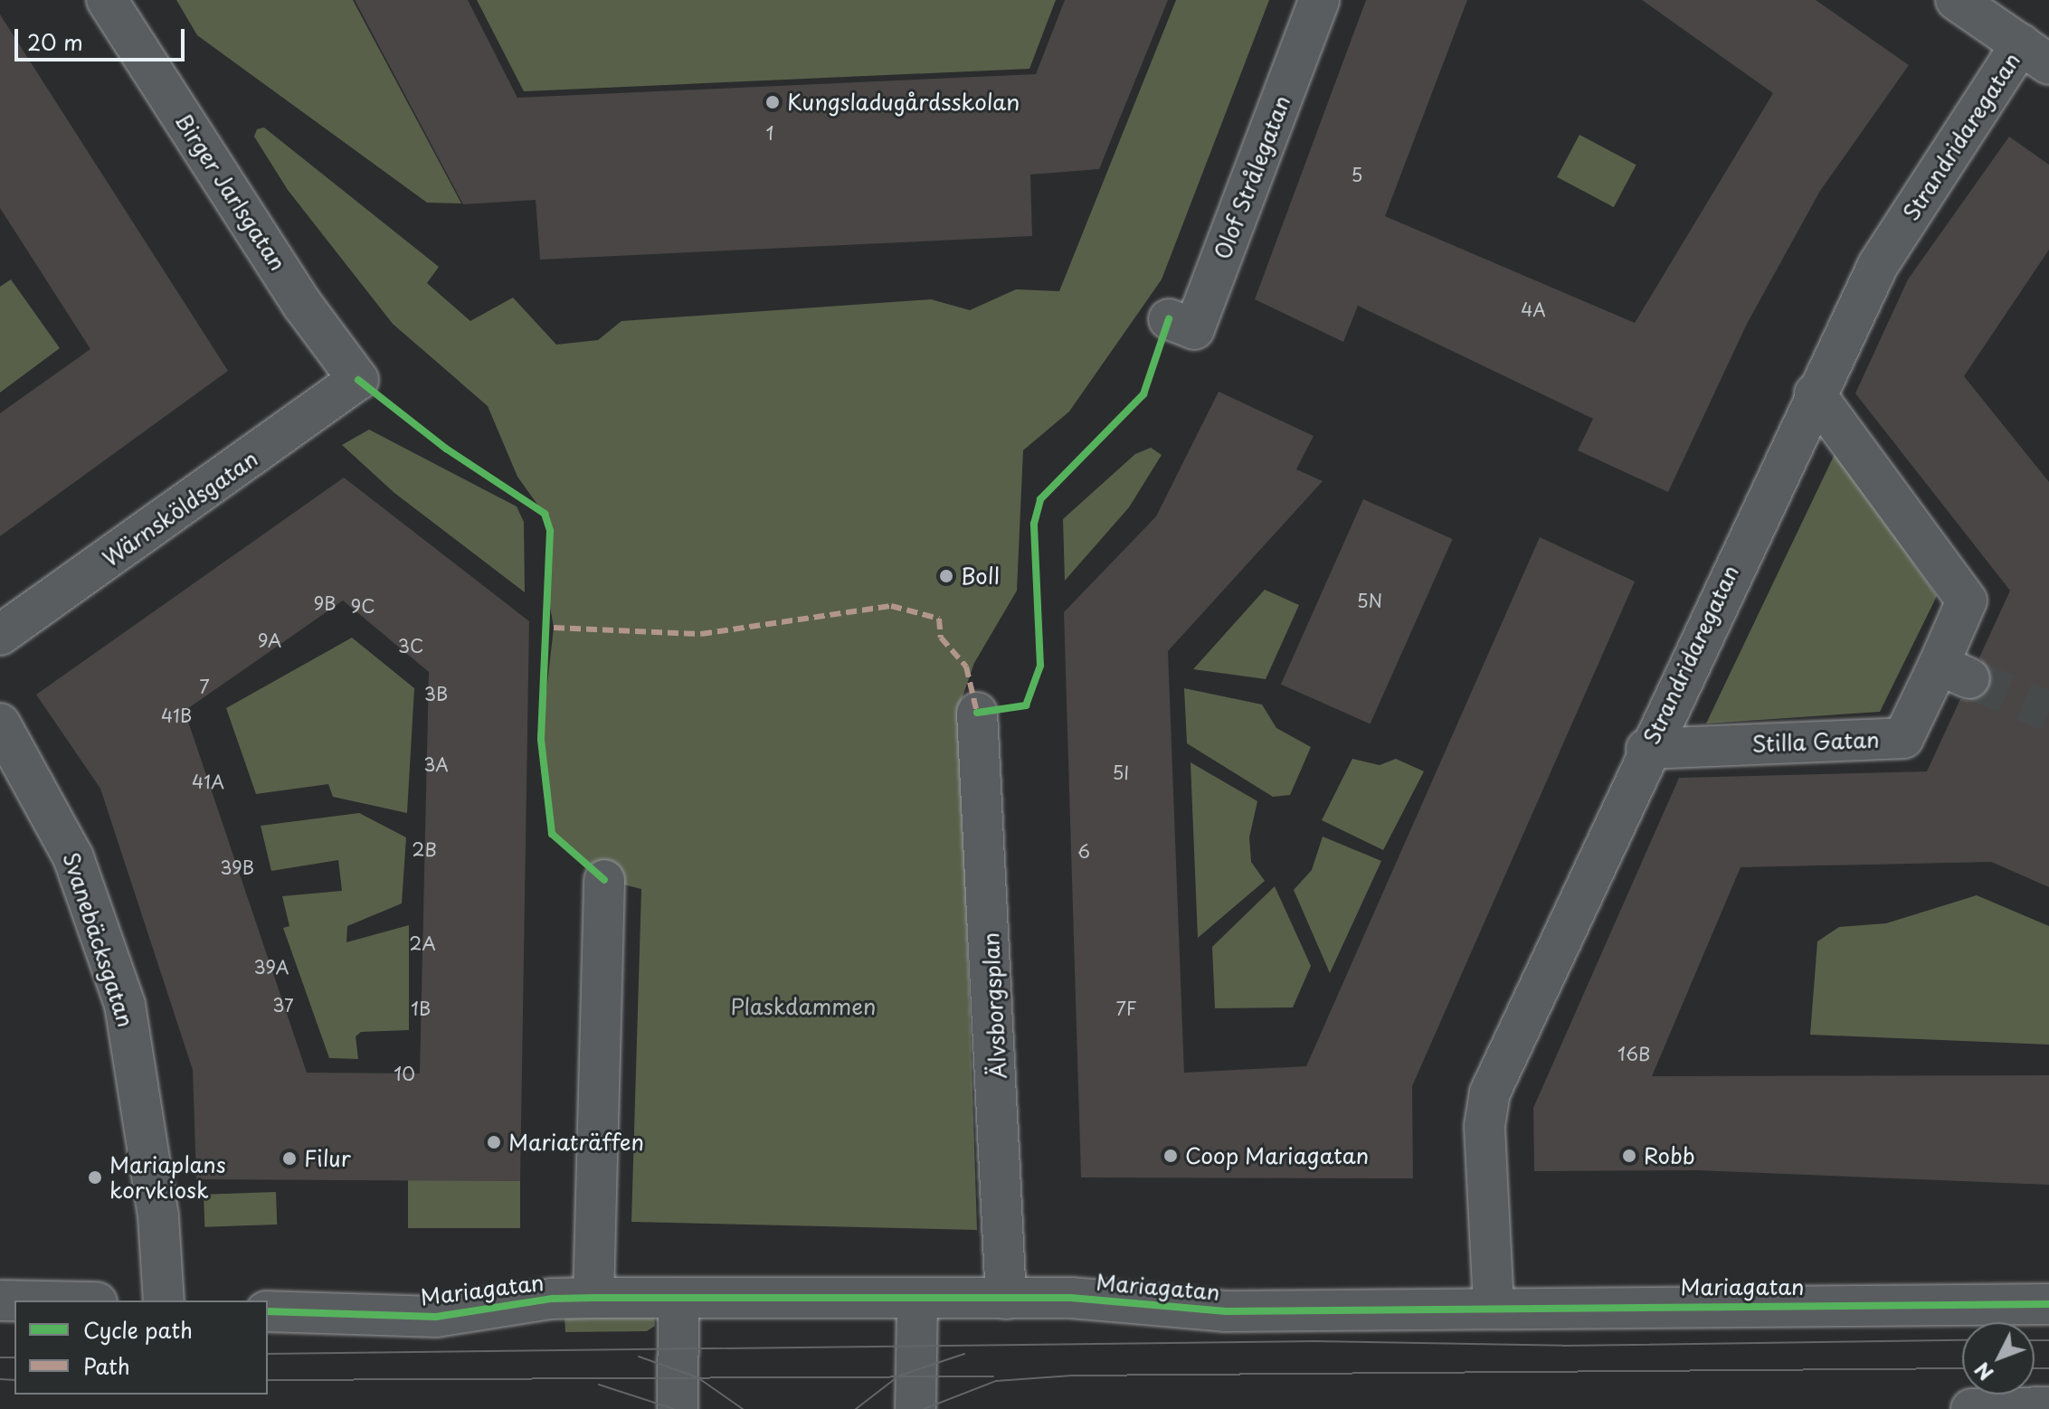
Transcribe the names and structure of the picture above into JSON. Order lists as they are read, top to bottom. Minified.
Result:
{"streets":{"street":["Strandridaregatan","Olof Strålegatan","Birger Jarlsgatan","Wärnsköldsgatan","Stilla Gatan","Svanebäcksgatan","Älvsborgsplan","Mariagatan"]},"crossings":[["Strandridaregatan","Stilla Gatan"],["Strandridaregatan","Mariagatan"],["Birger Jarlsgatan","Wärnsköldsgatan"],["Älvsborgsplan","Mariagatan"]],"parks":["Plaskdammen"],"places":["Kungsladugårdsskolan","Boll","Mariaträffen","Coop Mariagatan","Robb","Filur","Mariaplans korvkiosk"],"house_numbers":["1","5","4A","5N","9B","9C","9A","3C","7","3B","41B","3A","5I","41A","2B","6","39B","2A","39A","37","1B","7F","16B","10"],"legend":["Cycle path","Path"],"scale_bar":"20 m","north":"bottom left"}
